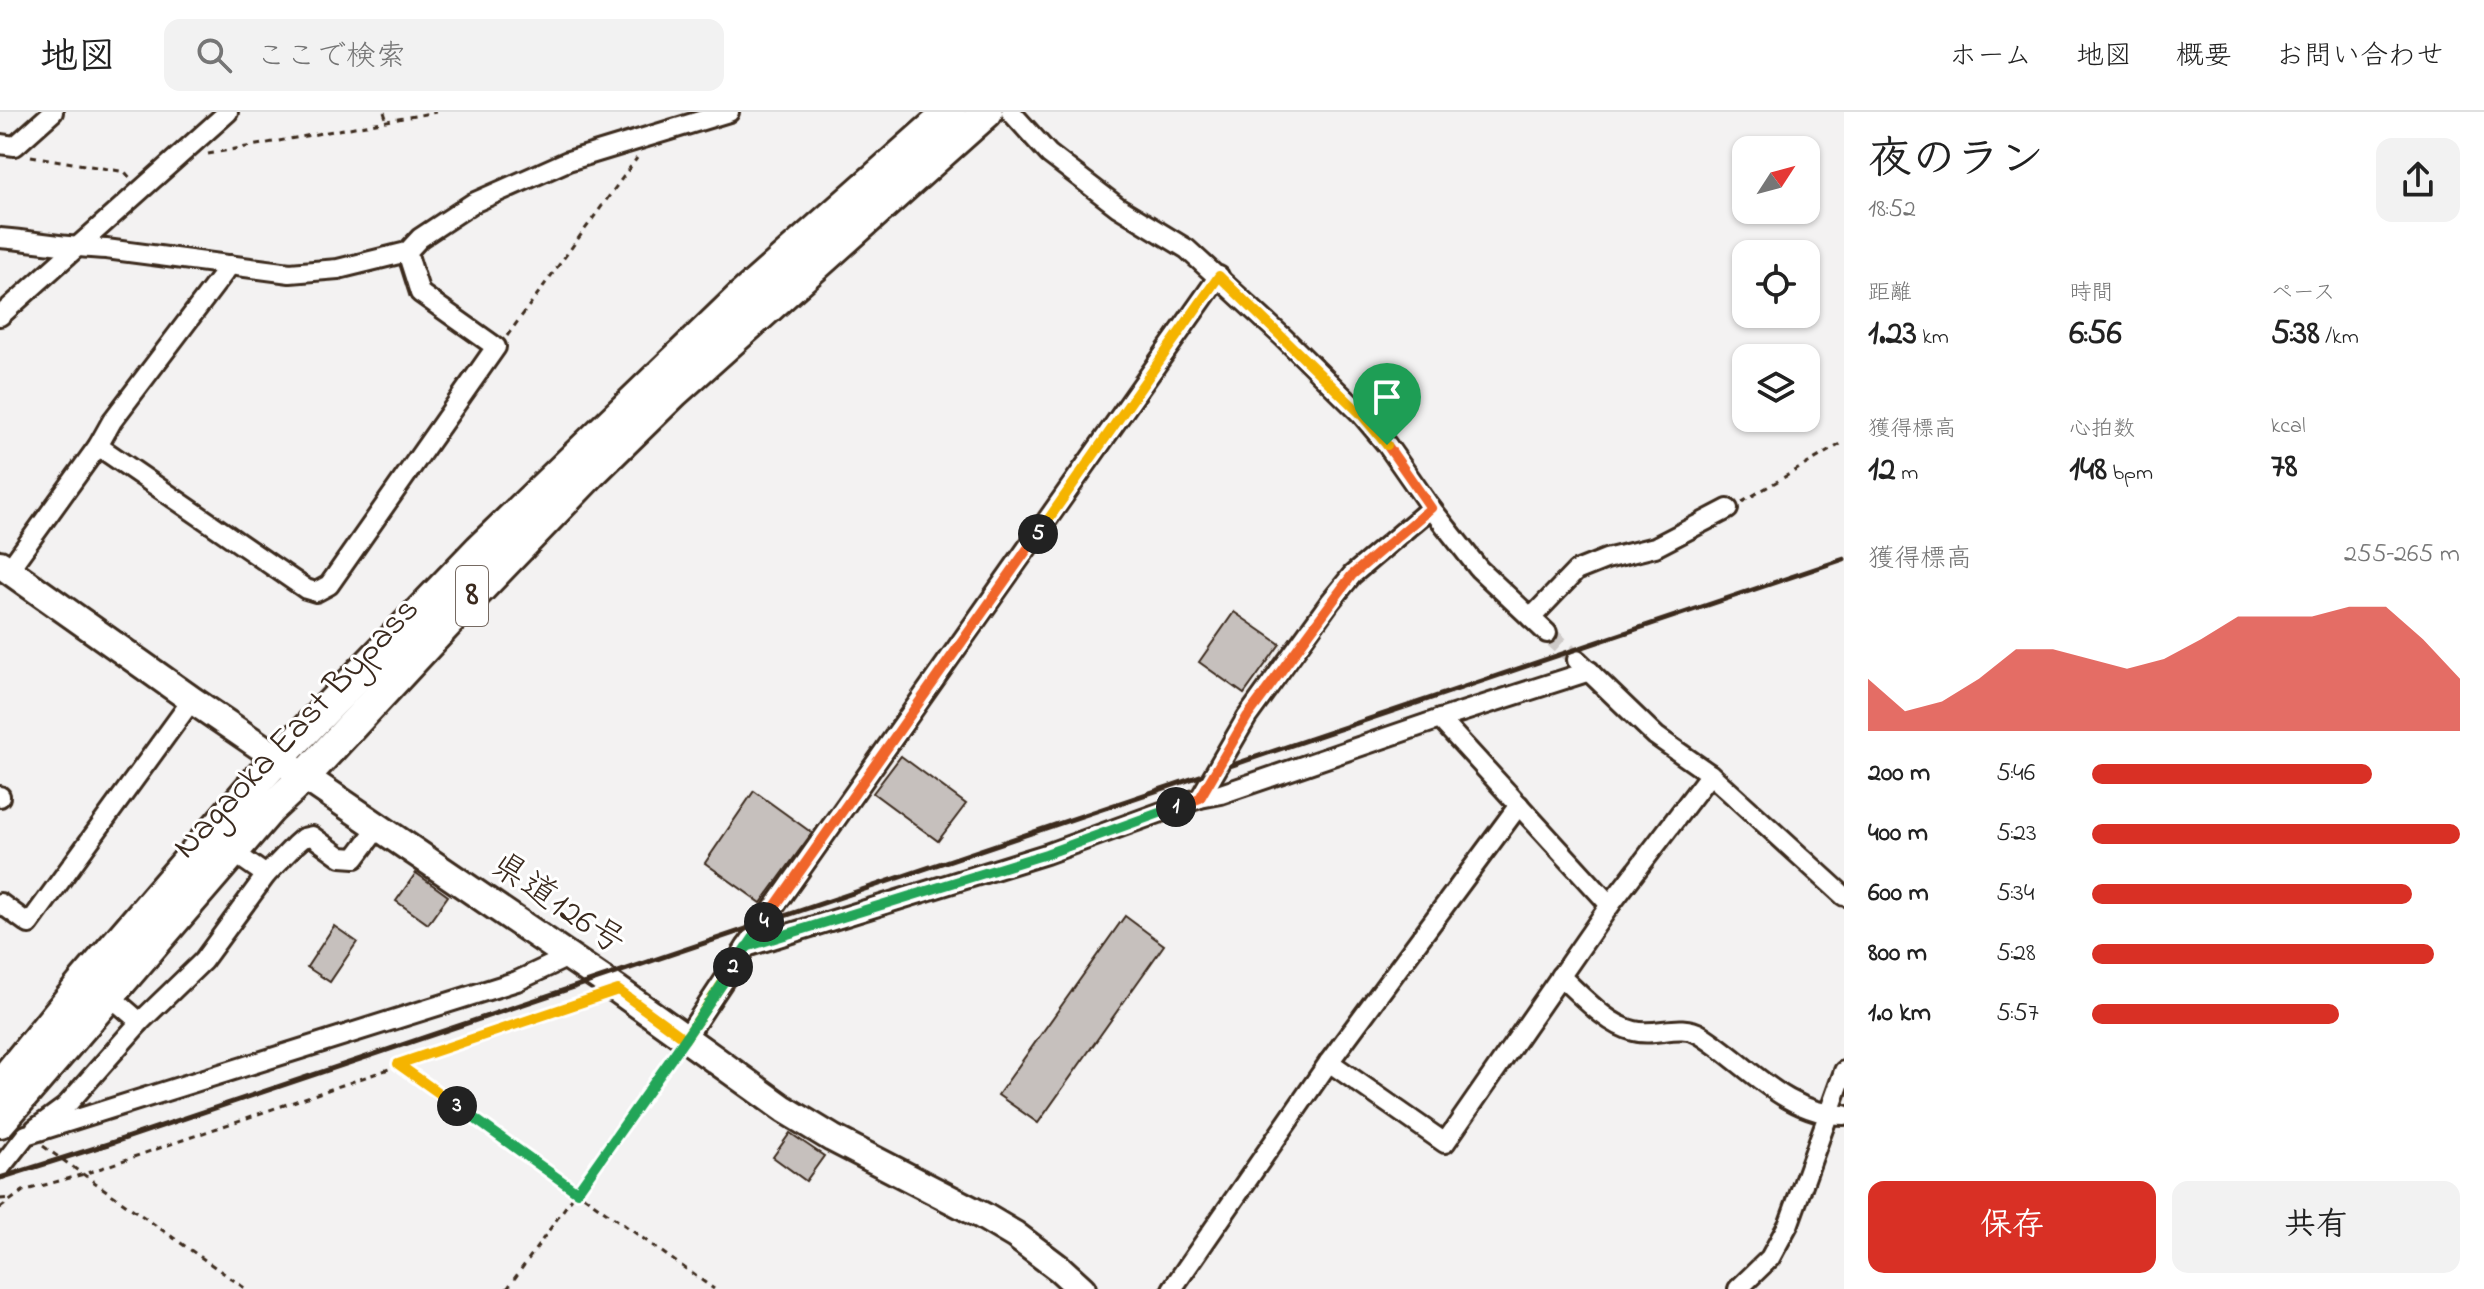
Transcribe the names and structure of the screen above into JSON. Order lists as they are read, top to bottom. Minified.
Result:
{"streets":{"highway":["8","Nagaoka East Bypass"],"main road":["県道126号"]},"crossings":[["Nagaoka East Bypass","県道126号"]],"north":"top right","page":{"header":"地図","search":"ここで検索","nav":["ホーム","地図","概要","お問い合わせ"],"heading":["夜のラン","18:52"],"stats":[["距離","1.23 km"],["時間","6:56"],["ペース","5:38 /km"],["獲得標高","12 m"],["心拍数","148 bpm"],["kcal","78"]],"pins":["5","1","4","2","3"],"chart":["獲得標高","255–265 m"],"list":[{"name":"200 m","note":"5:46"},{"name":"400 m","note":"5:23"},{"name":"600 m","note":"5:34"},{"name":"800 m","note":"5:28"},{"name":"1.0 km","note":"5:57"}],"buttons":["保存","共有"]}}
